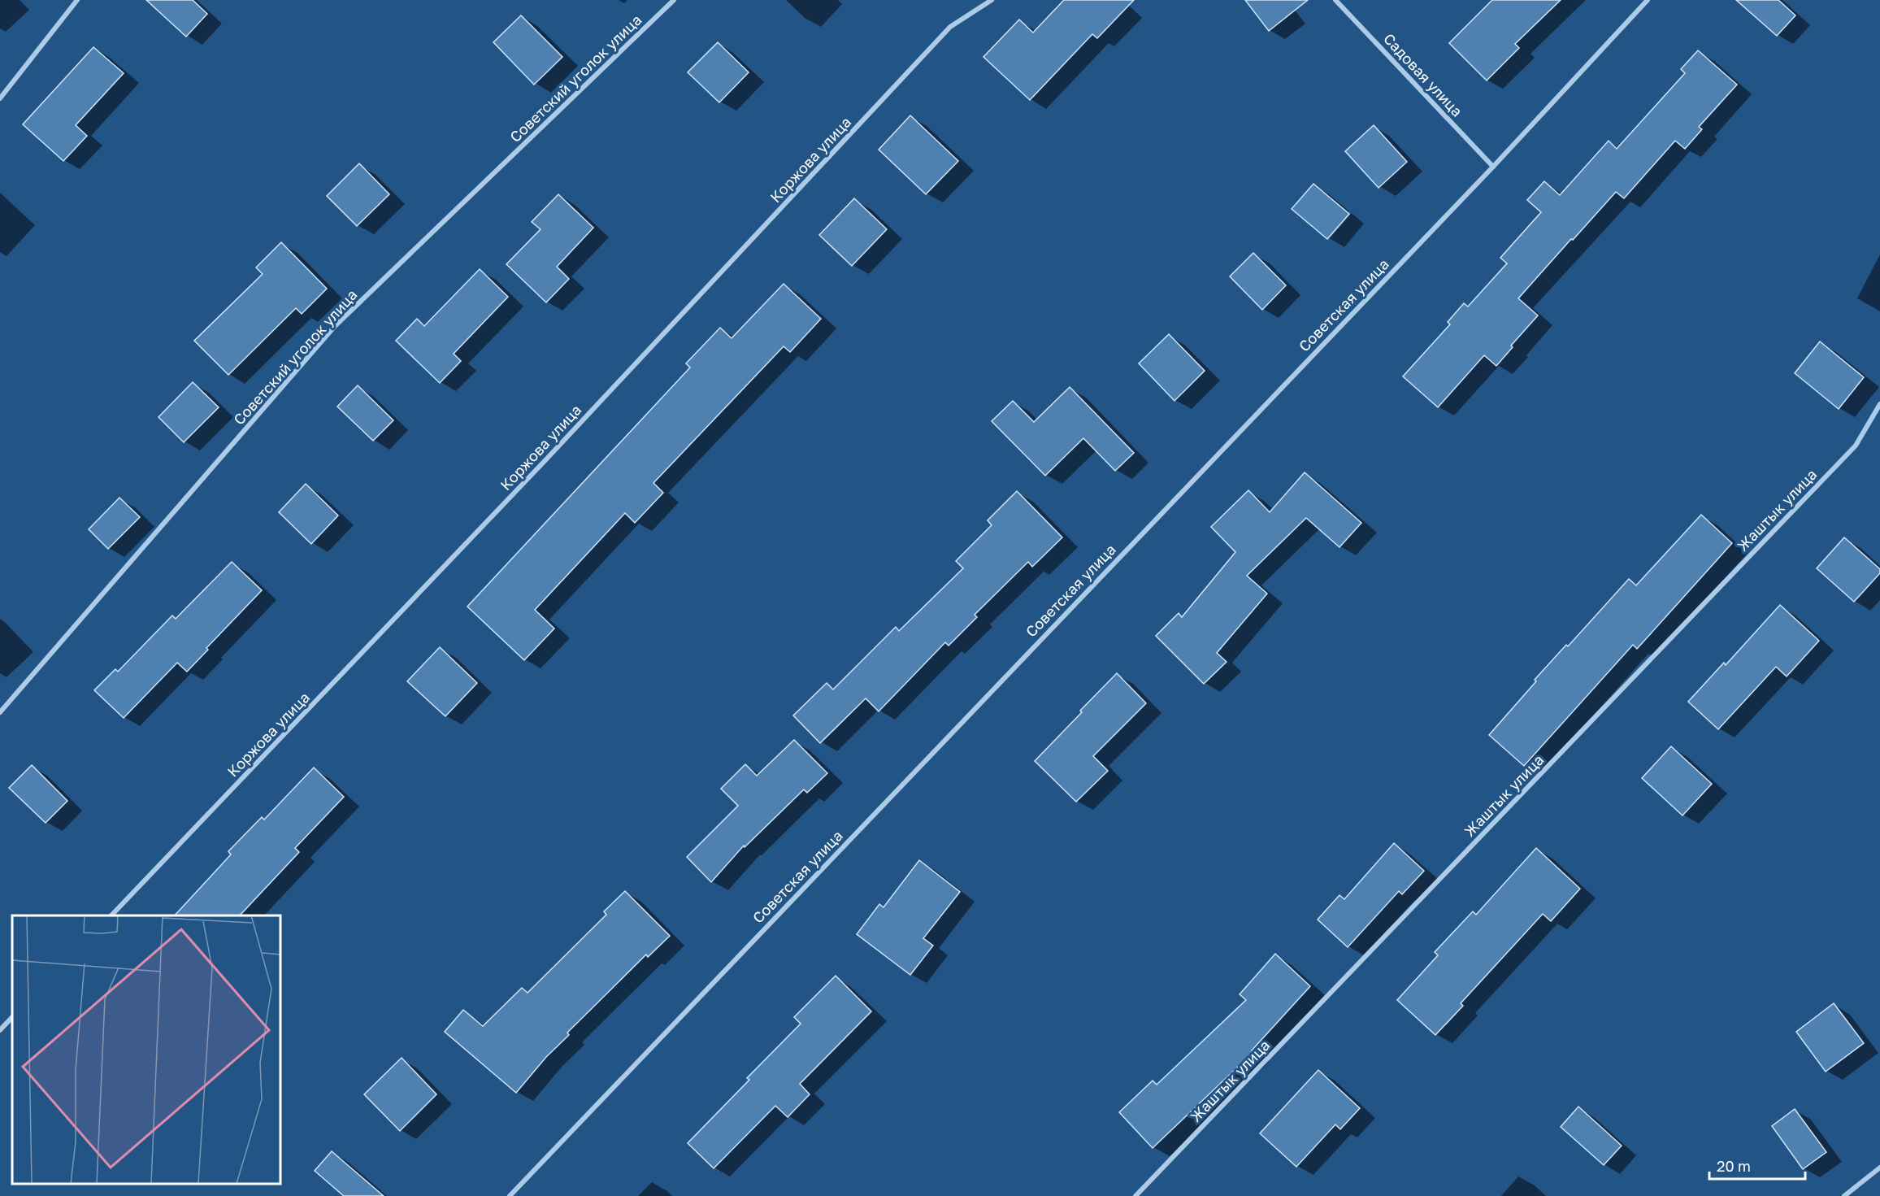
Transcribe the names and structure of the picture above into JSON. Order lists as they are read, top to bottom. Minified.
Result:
{"streets":{"street":["Садовая улица","Советский уголок улица","Коржова улица","Советская улица","Жаштык улица"]},"crossings":[["Садовая улица","Советская улица"]],"scale_bar":"20 m"}
